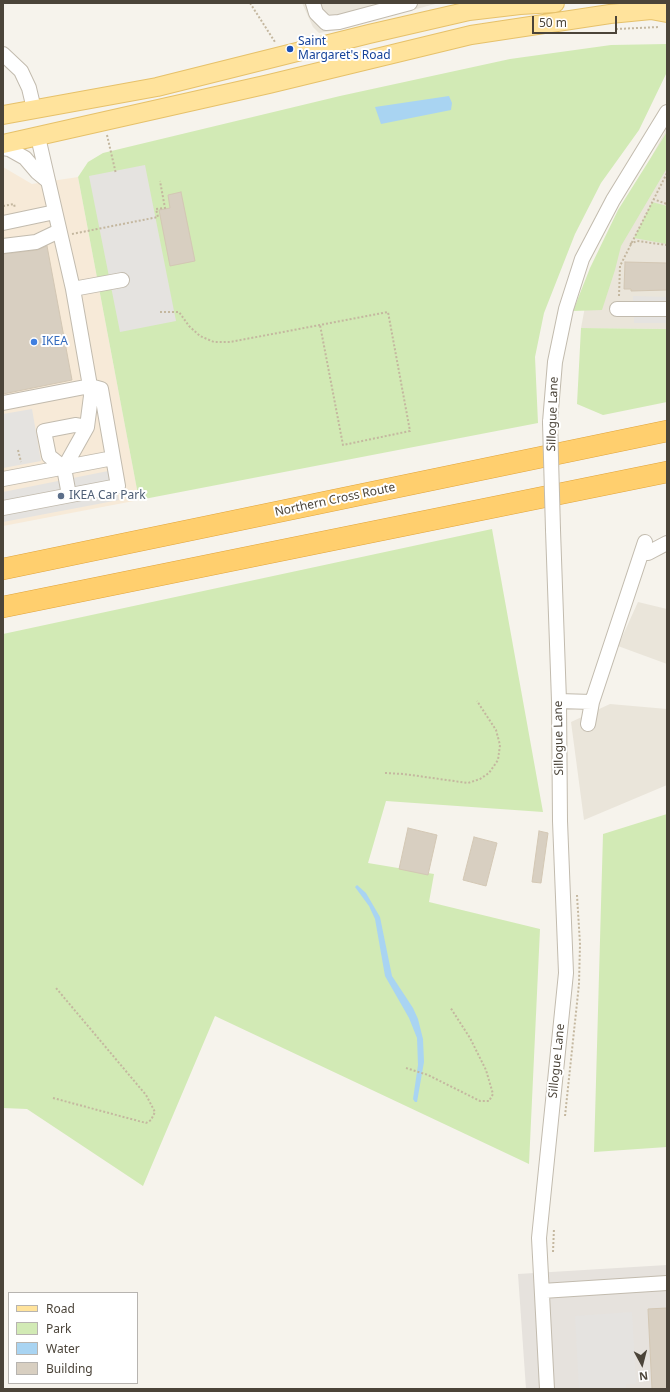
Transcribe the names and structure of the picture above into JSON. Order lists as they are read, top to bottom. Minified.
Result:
{"streets":{"highway":["Northern Cross Route"],"street":["Sillogue Lane"]},"places":["Saint Margaret's Road","IKEA","IKEA Car Park"],"legend":["Road","Park","Water","Building"],"scale_bar":"50 m","north":"bottom"}
